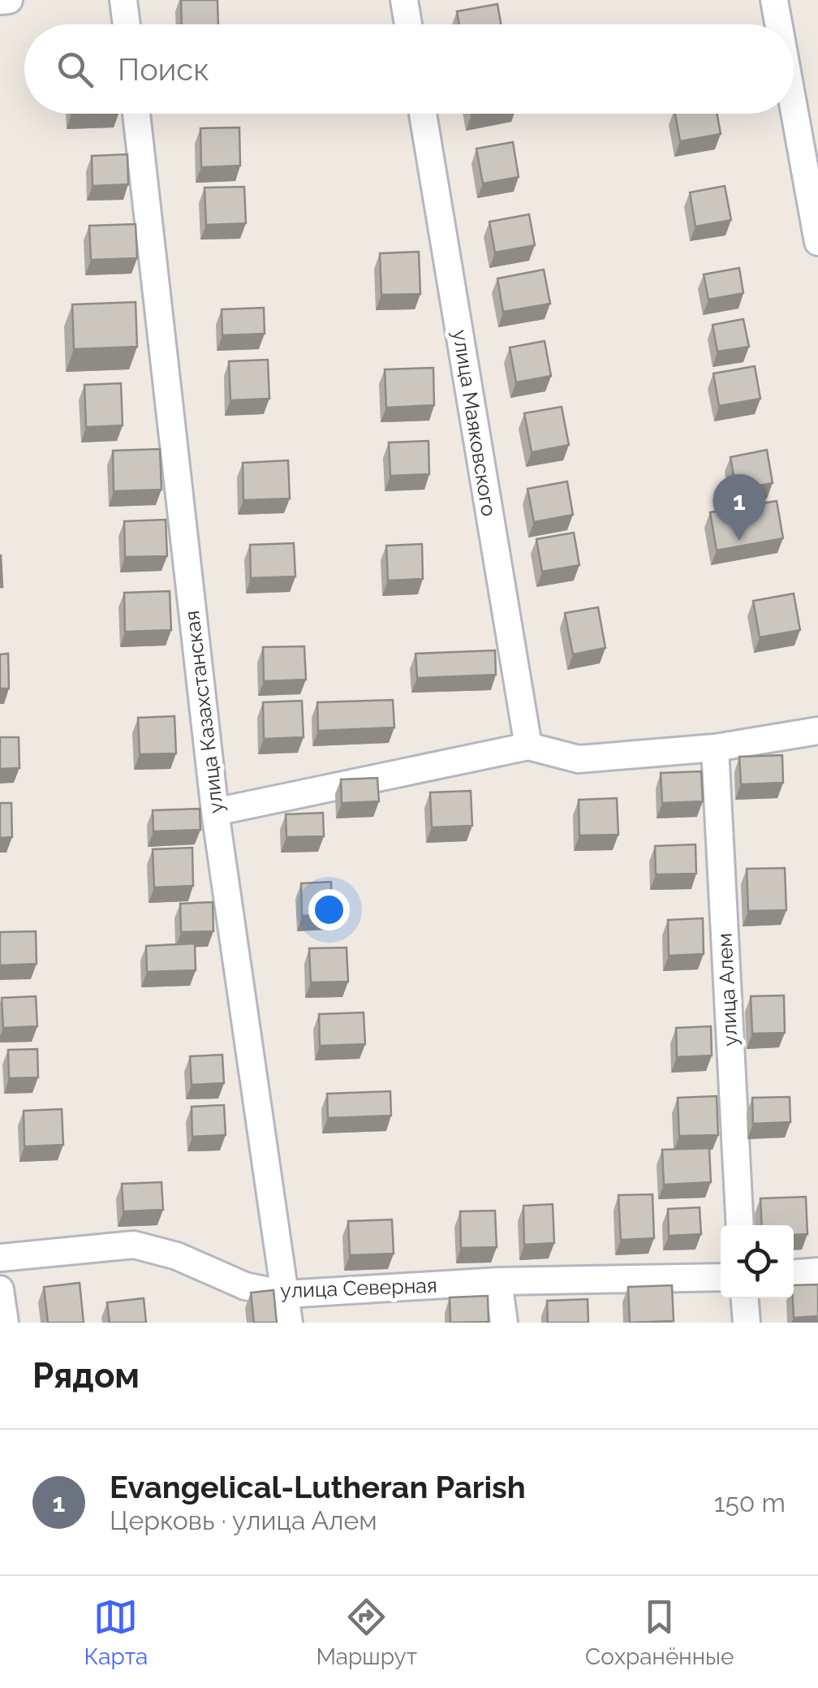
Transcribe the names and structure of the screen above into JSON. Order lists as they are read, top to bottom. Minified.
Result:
{"streets":{"street":["улица Маяковского","улица Казахстанская","улица Алем","улица Северная"]},"crossings":[["улица Казахстанская","улица Северная"]],"page":{"search":"Поиск","pins":"1","heading":"Рядом","list":[{"mark":"1","name":"Evangelical-Lutheran Parish","note":"Церковь · улица Алем","value":"150 m"}],"nav":["Карта","Маршрут","Сохранённые"]}}
